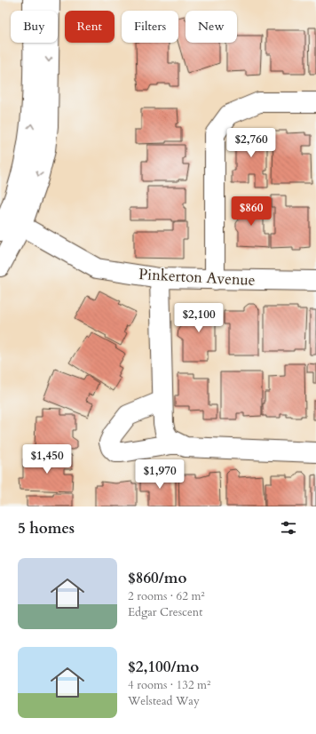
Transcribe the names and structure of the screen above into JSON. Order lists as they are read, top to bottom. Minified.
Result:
{"streets":{"street":["Pinkerton Avenue"]},"page":{"chip":["Buy","Rent","Filters","New"],"price":["$2,760","$860","$2,100","$1,450","$1,970"],"heading":"5 homes","list":[{"name":"$860/mo","note":"2 rooms · 62 m² · Edgar Crescent"},{"name":"$2,100/mo","note":"4 rooms · 132 m² · Welstead Way"}]}}
